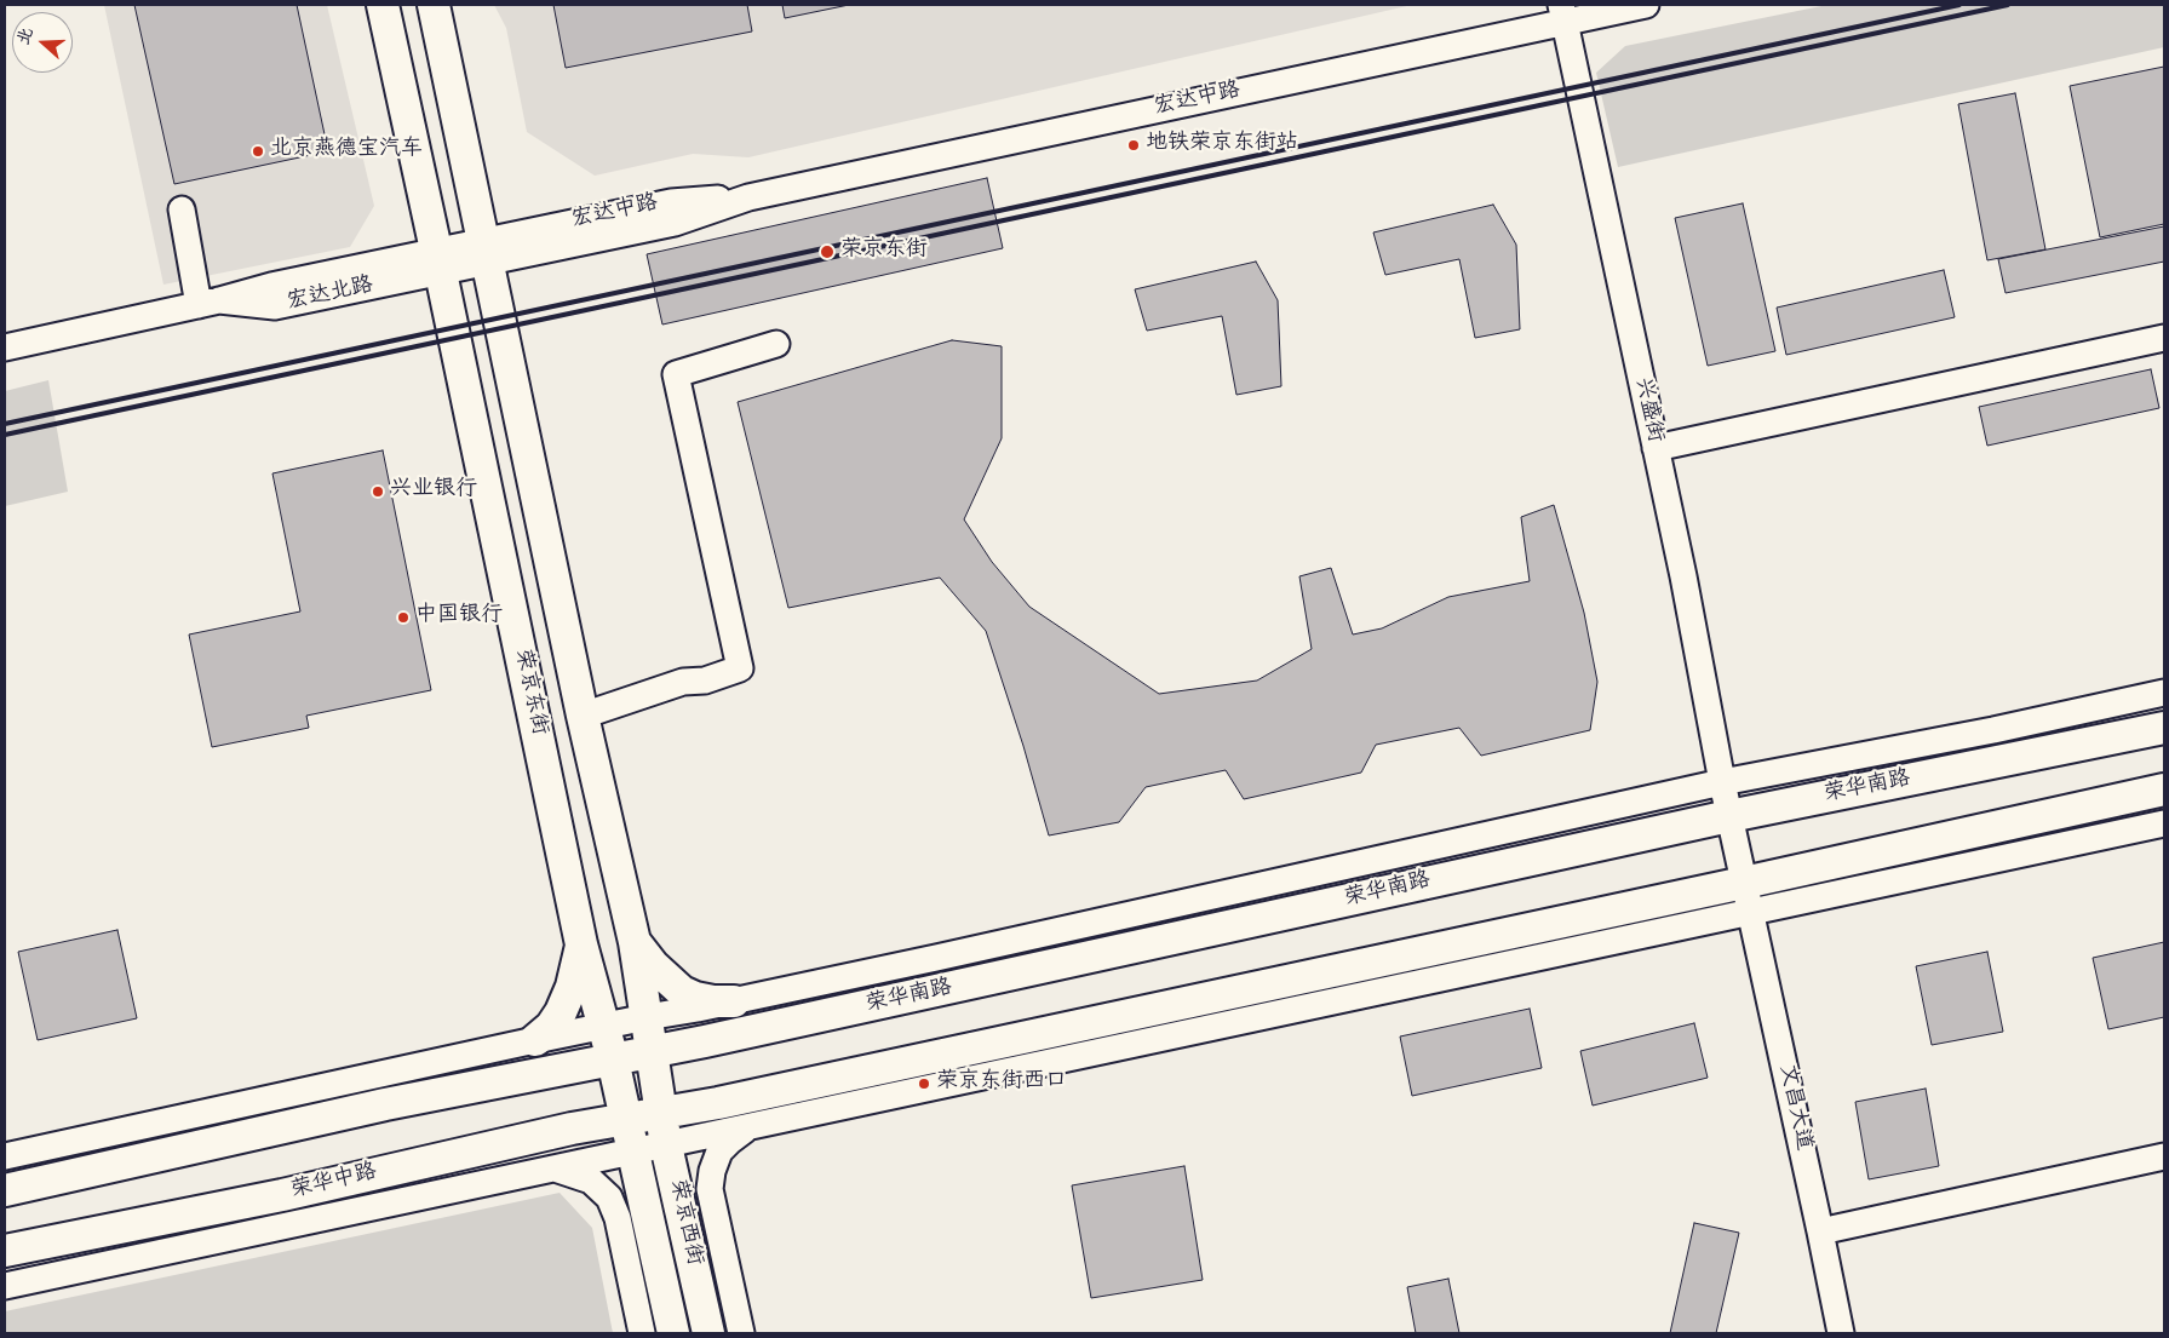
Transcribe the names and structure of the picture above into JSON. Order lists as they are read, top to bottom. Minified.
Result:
{"streets":{"main road":["荣京东街","荣华南路","荣华中路","荣京西街"],"street":["宏达中路","宏达北路","兴盛街","文昌大道"]},"crossings":[["宏达中路","宏达北路"],["宏达中路","兴盛街"],["宏达中路","荣京东街"],["宏达北路","荣京东街"],["兴盛街","荣华南路"],["兴盛街","文昌大道"],["荣京东街","荣华南路"],["荣京东街","荣华中路"],["荣京东街","荣京西街"],["荣华南路","文昌大道"],["荣华南路","荣京西街"],["荣华中路","荣京西街"]],"places":["地铁荣京东街站","北京燕德宝汽车","荣京东街","兴业银行","中国银行","荣京东街西口"],"north":"left"}
